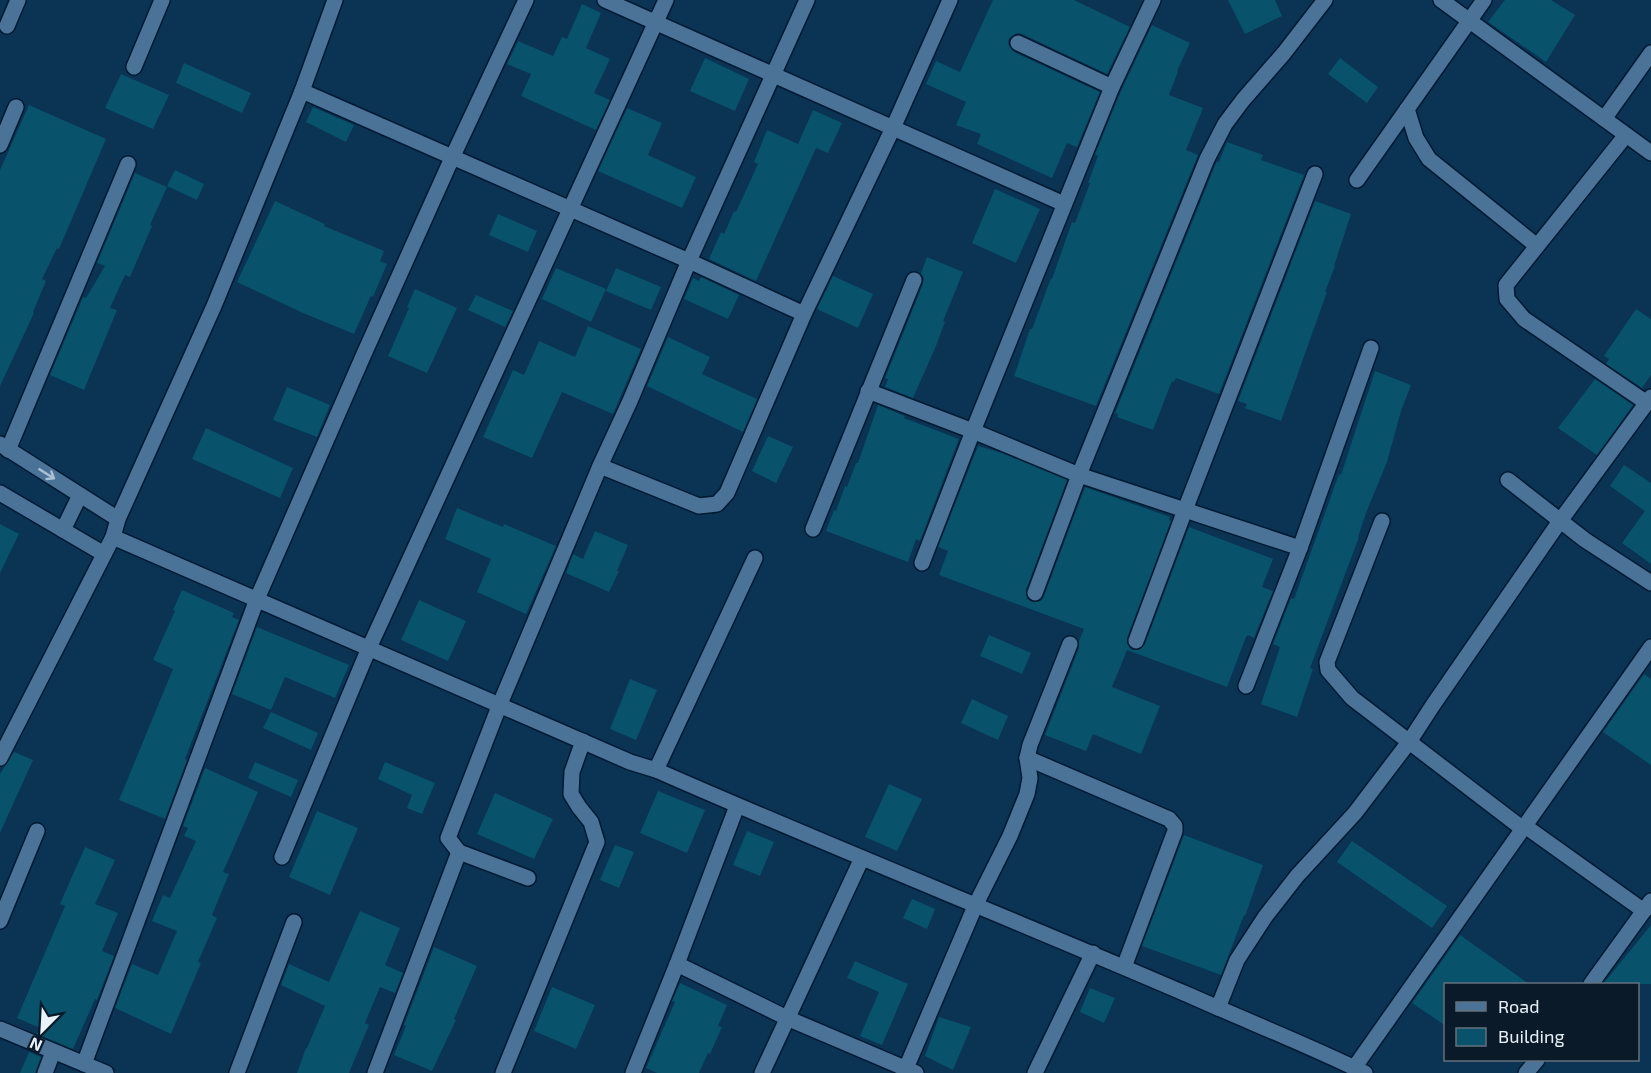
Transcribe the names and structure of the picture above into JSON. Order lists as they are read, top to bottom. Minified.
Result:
{"legend":["Road","Building"],"north":"bottom left"}
